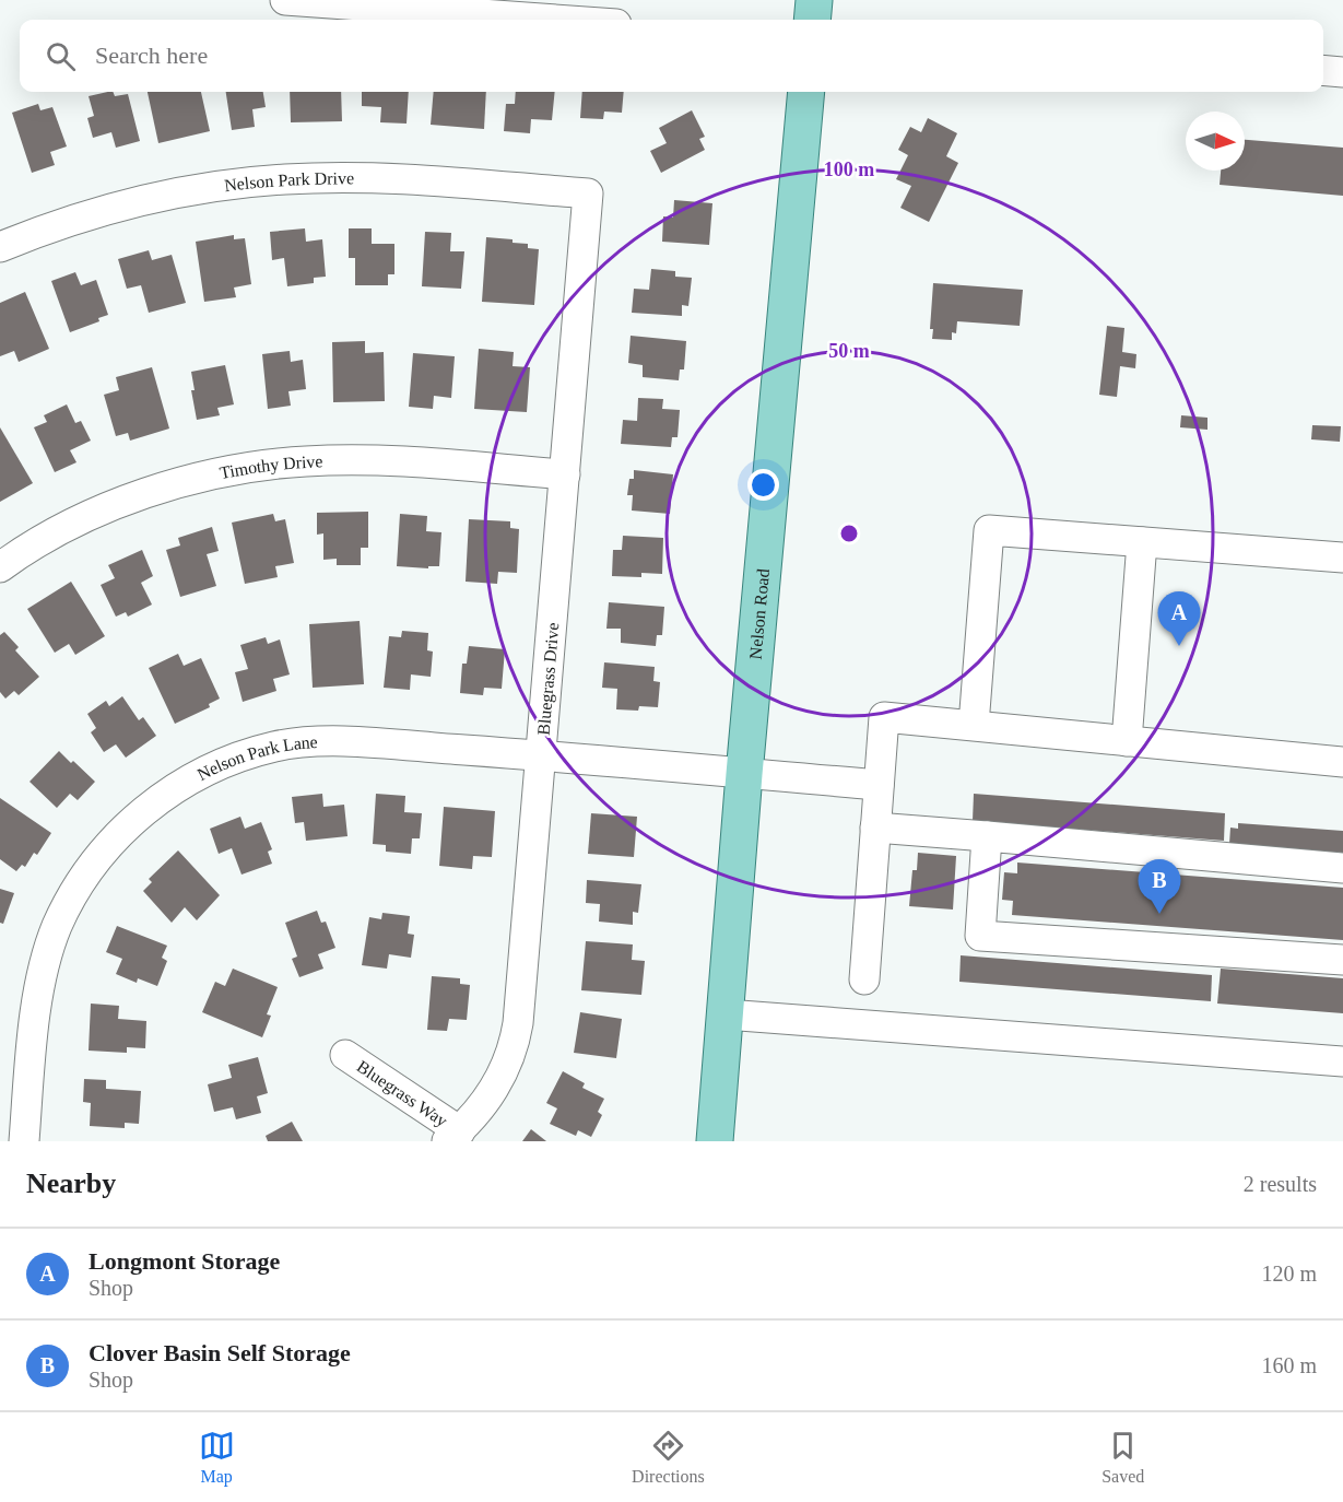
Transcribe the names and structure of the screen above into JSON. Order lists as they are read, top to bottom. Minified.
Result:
{"streets":{"main road":["Nelson Road"],"street":["Nelson Park Drive","Timothy Drive","Bluegrass Drive","Nelson Park Lane","Bluegrass Way"]},"crossings":[["Nelson Park Drive","Bluegrass Drive"],["Timothy Drive","Bluegrass Drive"],["Nelson Road","Nelson Park Lane"],["Bluegrass Drive","Nelson Park Lane"],["Bluegrass Drive","Bluegrass Way"]],"north":"right","page":{"search":"Search here","pins":["A","B"],"heading":["Nearby","2 results"],"list":[{"mark":"A","name":"Longmont Storage","note":"Shop","value":"120 m"},{"mark":"B","name":"Clover Basin Self Storage","note":"Shop","value":"160 m"}],"nav":["Map","Directions","Saved"]},"rings":["100 m","50 m"]}
